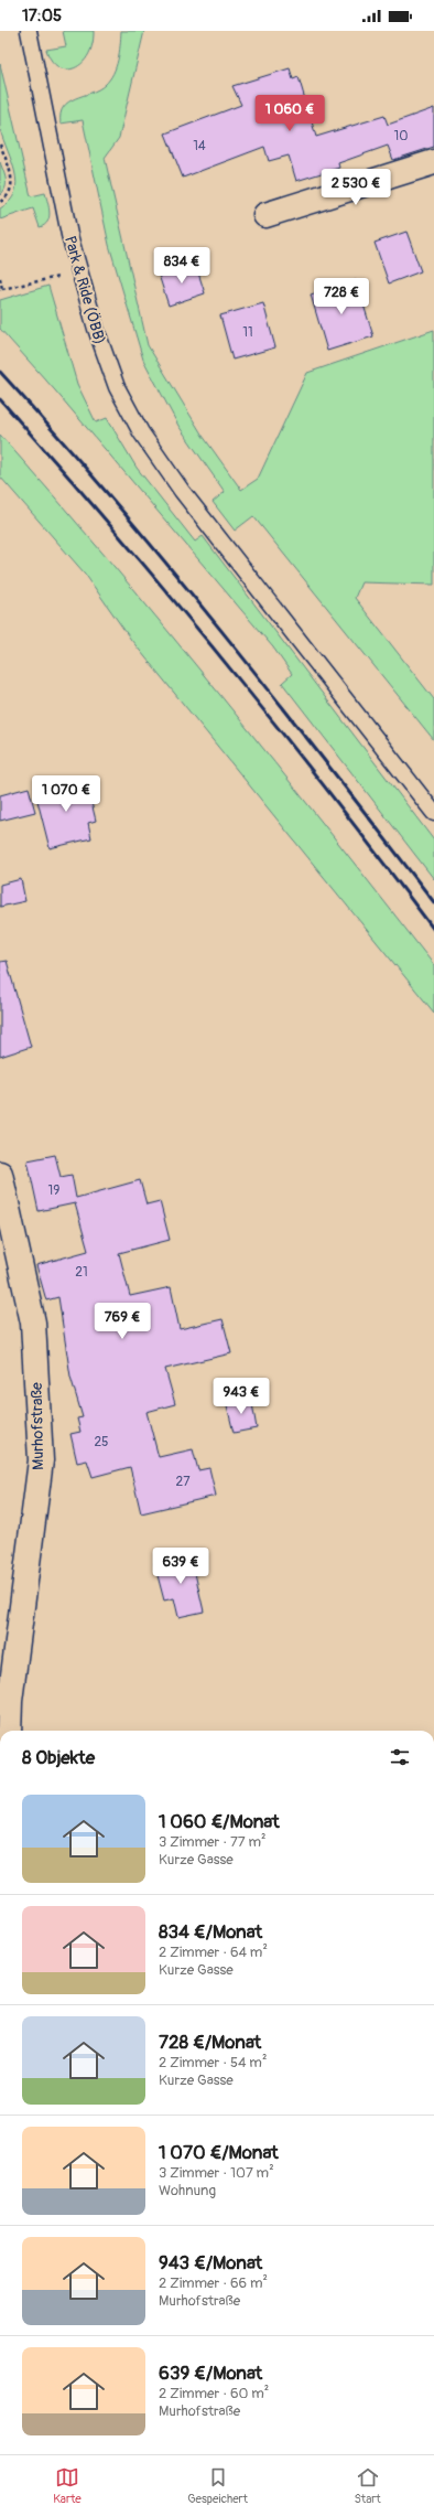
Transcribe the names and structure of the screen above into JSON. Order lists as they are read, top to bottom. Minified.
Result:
{"streets":{"street":["Murhofstraße"],"lane":["Park & Ride (ÖBB)"]},"house_numbers":["10","14","11","19","21","25","27"],"page":{"status":"17:05","price":["1 060 €","2 530 €","834 €","728 €","1 070 €","769 €","943 €","639 €"],"heading":"8 Objekte","list":[{"name":"1 060 €/Monat","note":"3 Zimmer · 77 m² · Kurze Gasse"},{"name":"834 €/Monat","note":"2 Zimmer · 64 m² · Kurze Gasse"},{"name":"728 €/Monat","note":"2 Zimmer · 54 m² · Kurze Gasse"},{"name":"1 070 €/Monat","note":"3 Zimmer · 107 m² · Wohnung"},{"name":"943 €/Monat","note":"2 Zimmer · 66 m² · Murhofstraße"},{"name":"639 €/Monat","note":"2 Zimmer · 60 m² · Murhofstraße"}],"tabs":["Karte","Gespeichert","Start"]}}
